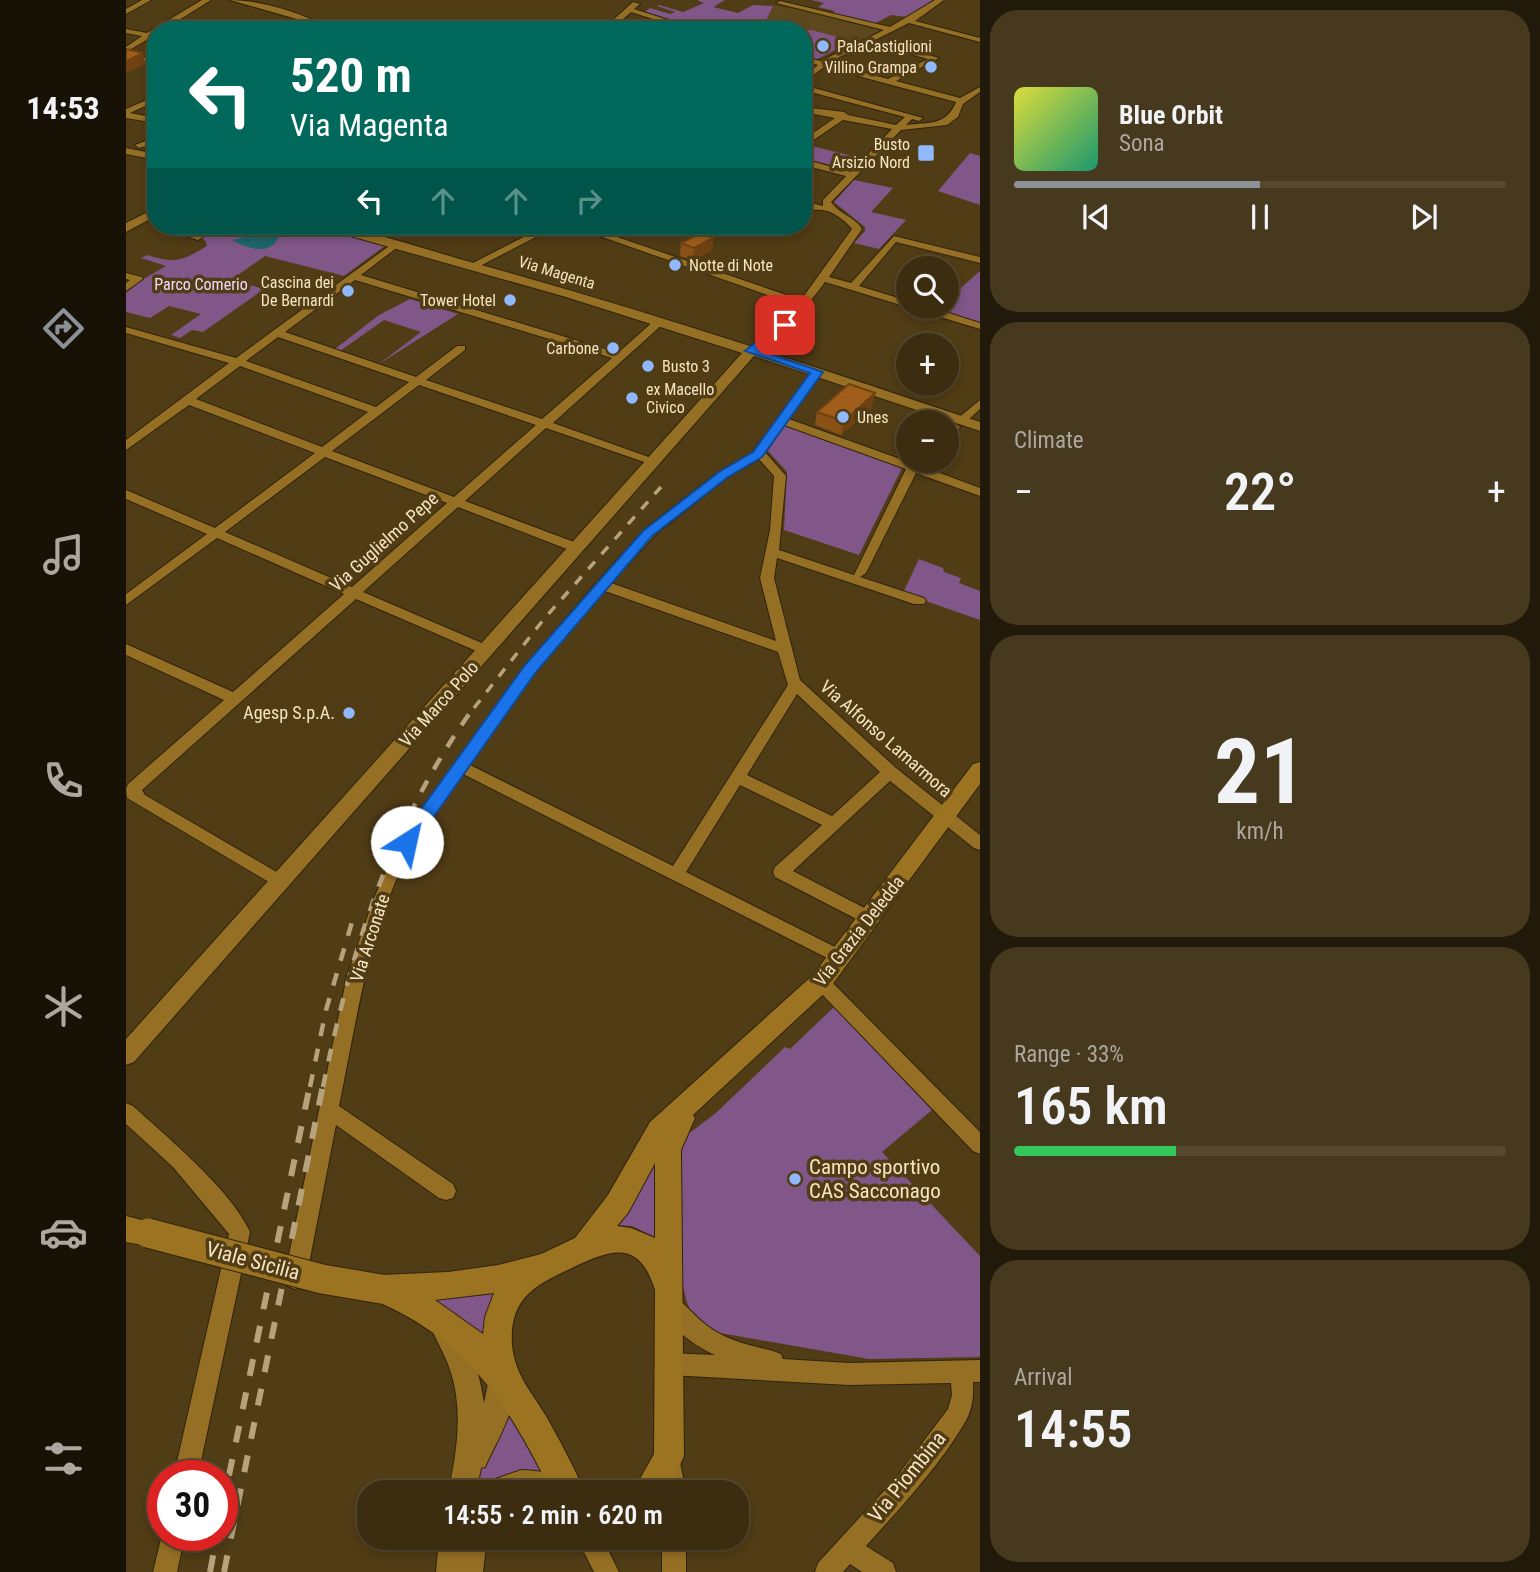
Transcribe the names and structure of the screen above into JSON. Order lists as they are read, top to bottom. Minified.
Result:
{"streets":{"main road":["Via Grazia Deledda","Viale Sicilia"],"street":["Via Magenta","Via Guglielmo Pepe","Via Marco Polo","Via Alfonso Lamarmora","Via Arconate","Via Piombina"]},"crossings":[["Via Magenta","Via Guglielmo Pepe"],["Via Magenta","Via Marco Polo"],["Via Magenta","Via Arconate"],["Via Guglielmo Pepe","Via Marco Polo"],["Via Alfonso Lamarmora","Via Grazia Deledda"],["Via Alfonso Lamarmora","Via Arconate"]],"parks":["Parco Comerio"],"places":{"other":["PalaCastiglioni","Villino Grampa","Notte di Note","Cascina dei De Bernardi","Tower Hotel","Carbone","Busto 3","ex Macello Civico","Unes","Agesp S.p.A.","Campo sportivo CAS Sacconago"],"transit":["Busto Arsizio Nord"]},"page":{"tabs":"14:53","turn":["520 m","Via Magenta"],"song":["Blue Orbit","Sona"],"map_buttons":["+","−"],"tile":["Climate",["21","km/h"],["Range · 33%","165 km"],["Arrival","14:55"]],"heat":["−","22°","+"],"limit":"30","trip":"14:55 · 2 min · 620 m"}}
